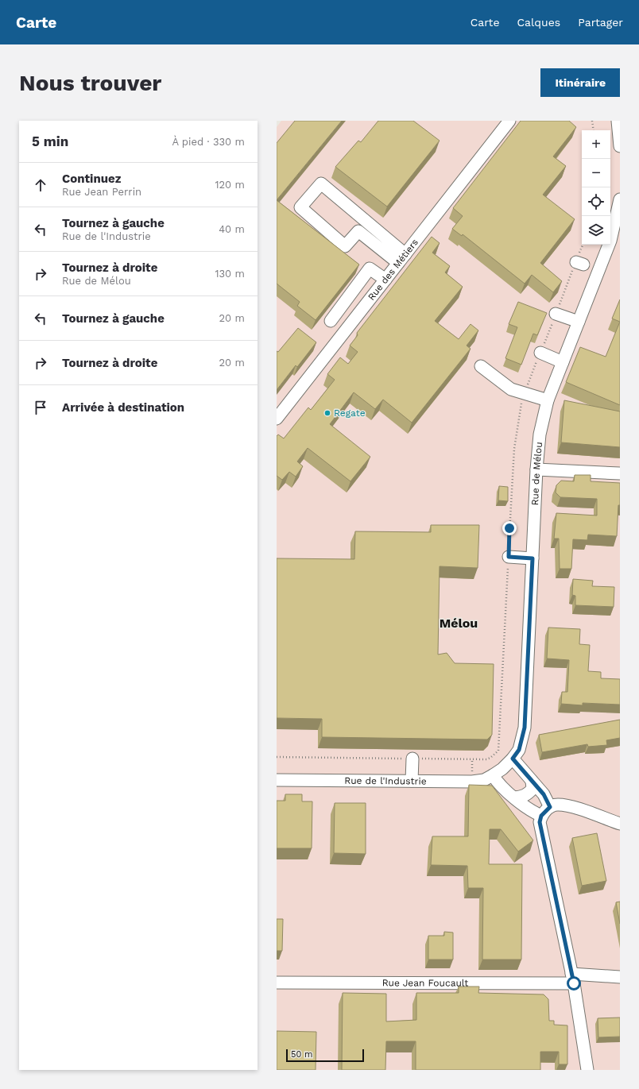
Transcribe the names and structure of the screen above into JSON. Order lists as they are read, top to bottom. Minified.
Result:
{"streets":{"street":["Rue des Métiers","Rue de Mélou","Rue de l'Industrie","Rue Jean Foucault"]},"crossings":[["Rue de Mélou","Rue de l'Industrie"]],"districts":["Mélou"],"places":["Regate"],"scale_bar":"50 m","page":{"header":"Carte","nav":["Carte","Calques","Partager"],"buttons":"Itinéraire","title":"Nous trouver","heading":["5 min","À pied · 330 m"],"map_buttons":["+","−"],"list":[["Continuez","Rue Jean Perrin","120 m"],["Tournez à gauche","Rue de l'Industrie","40 m"],["Tournez à droite","Rue de Mélou","130 m"],["Tournez à gauche","20 m"],["Tournez à droite","20 m"],"Arrivée à destination"],"scale":"50 m"}}
